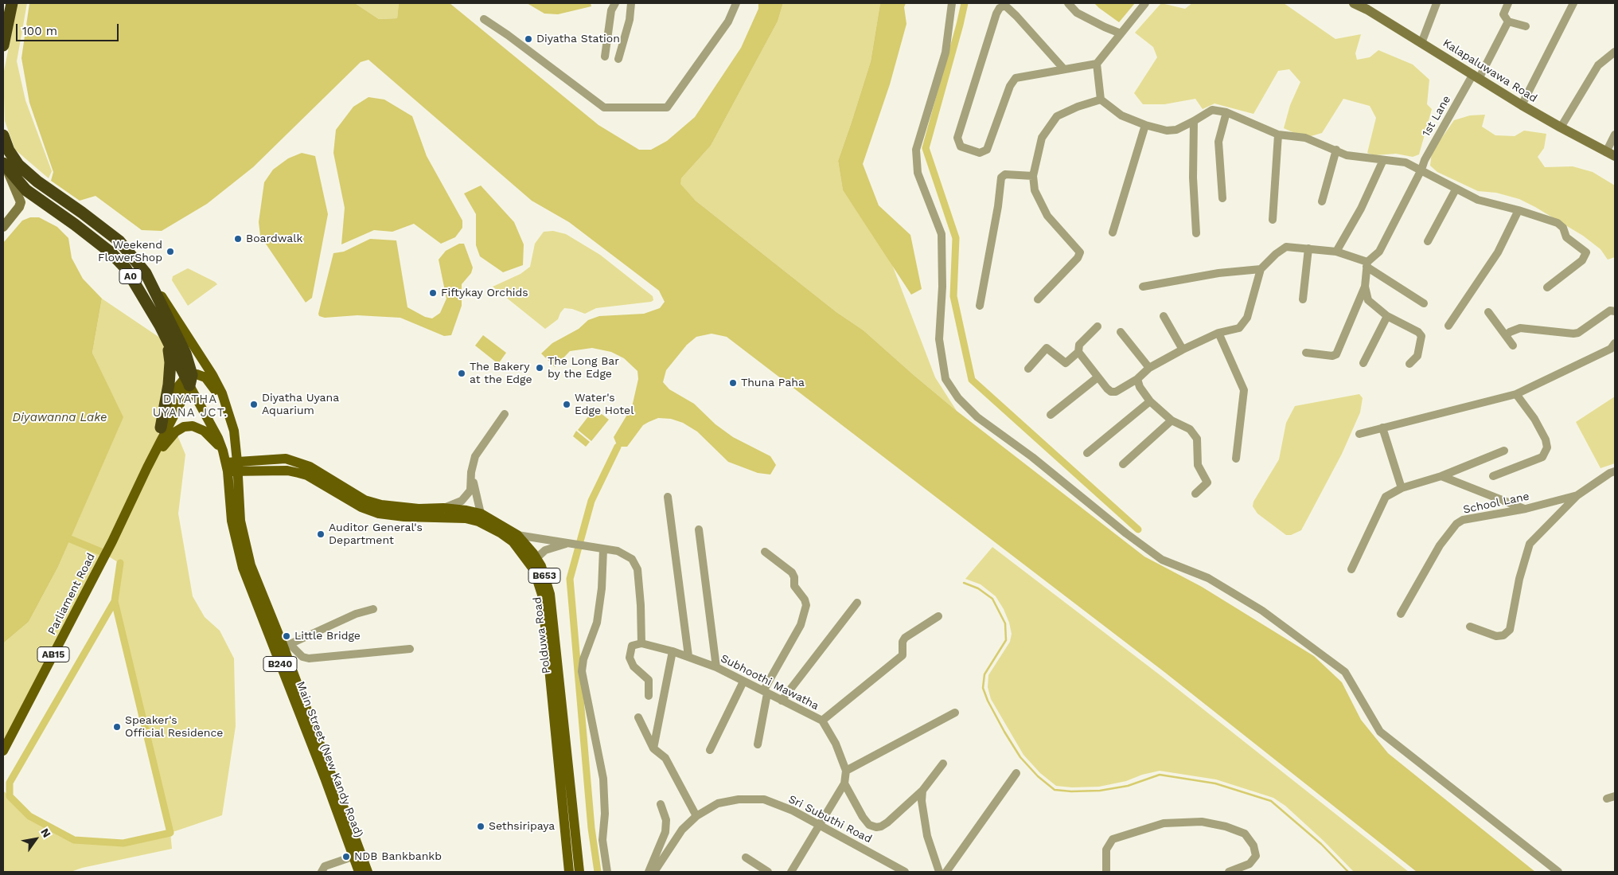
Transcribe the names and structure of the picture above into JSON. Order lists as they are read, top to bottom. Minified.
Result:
{"streets":{"highway":["A0"],"main road":["B653","Parliament Road","Polduwa Road","AB15","B240","Main Street (New Kandy Road)"],"street":["Kalapaluwawa Road","1st Lane","School Lane","Subhoothi Mawatha","Sri Subuthi Road"]},"crossings":[["Kalapaluwawa Road","1st Lane"],["A0","Parliament Road"],["A0","Main Street (New Kandy Road)"],["Parliament Road","Main Street (New Kandy Road)"],["Polduwa Road","Main Street (New Kandy Road)"],["Subhoothi Mawatha","Sri Subuthi Road"]],"districts":["DIYATHA UYANA JCT."],"water":["Diyawanna Lake"],"places":["Diyatha Station","Boardwalk","Weekend FlowerShop","Fiftykay Orchids","The Long Bar by the Edge","The Bakery at the Edge","Thuna Paha","Diyatha Uyana Aquarium","Water's Edge Hotel","Auditor General's Department","Little Bridge","Speaker's Official Residence","Sethsiripaya","NDB Bankbankb"],"scale_bar":"100 m","north":"top right"}
